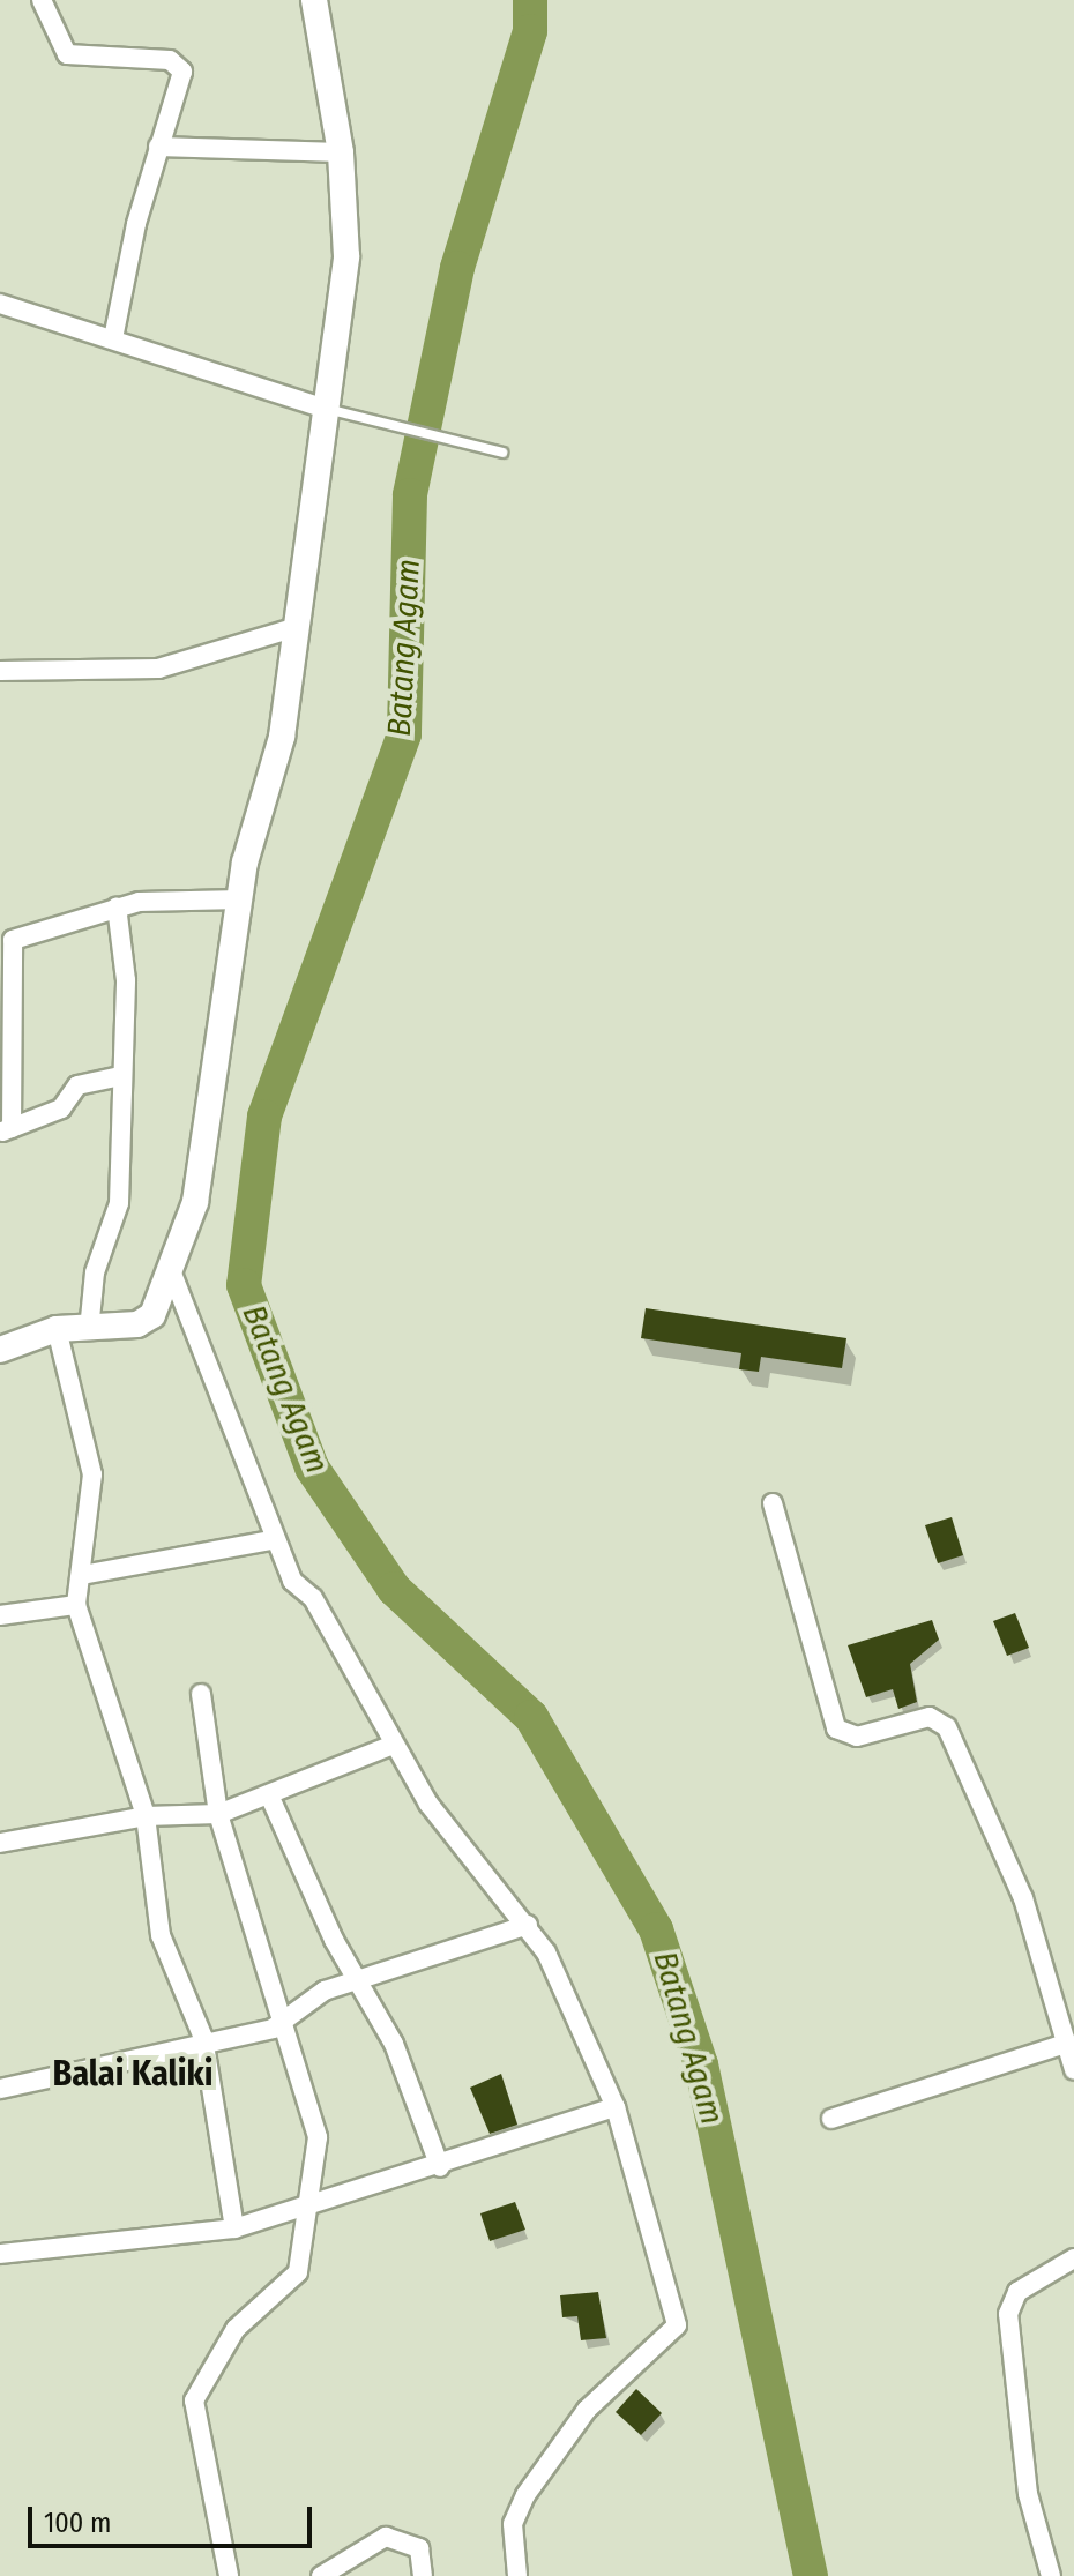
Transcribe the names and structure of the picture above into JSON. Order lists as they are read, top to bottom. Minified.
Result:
{"districts":["Balai Kaliki"],"water":["Batang Agam"],"scale_bar":"100 m"}
